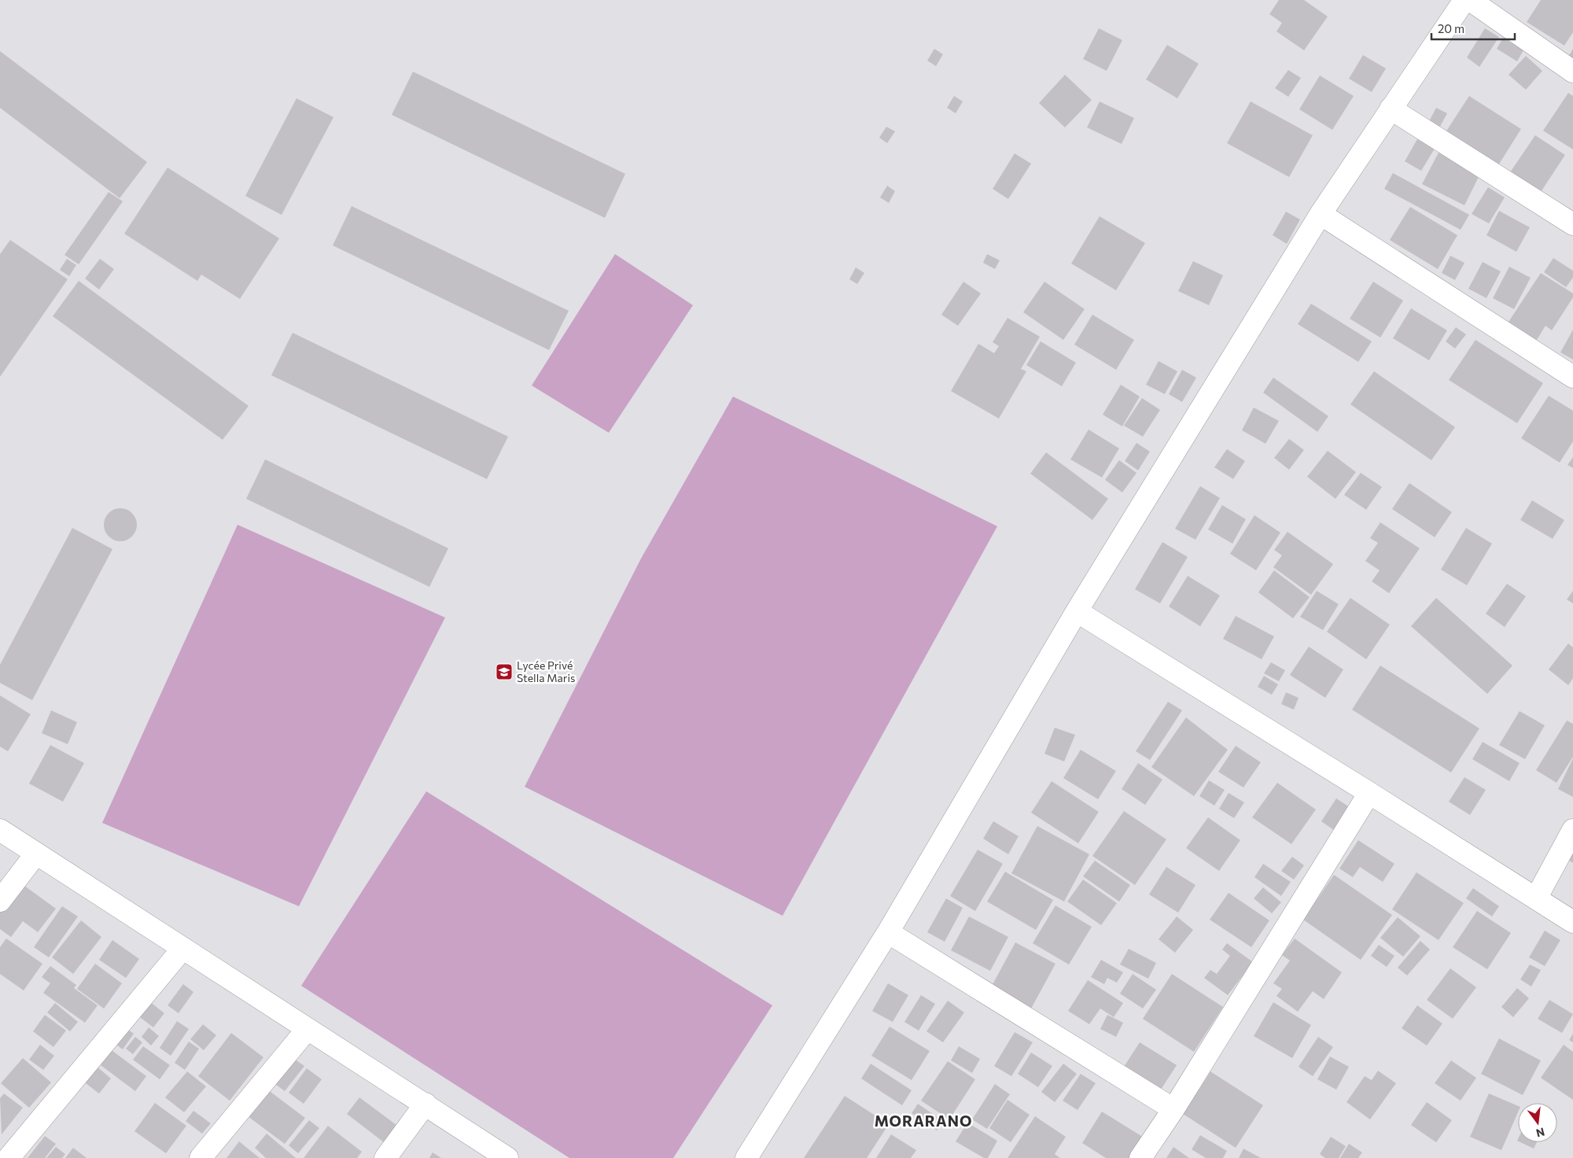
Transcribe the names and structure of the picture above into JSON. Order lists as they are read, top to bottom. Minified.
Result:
{"districts":["MORARANO"],"places":{"school or university":["Lycée Privé Stella Maris"]},"scale_bar":"20 m","north":"bottom"}
